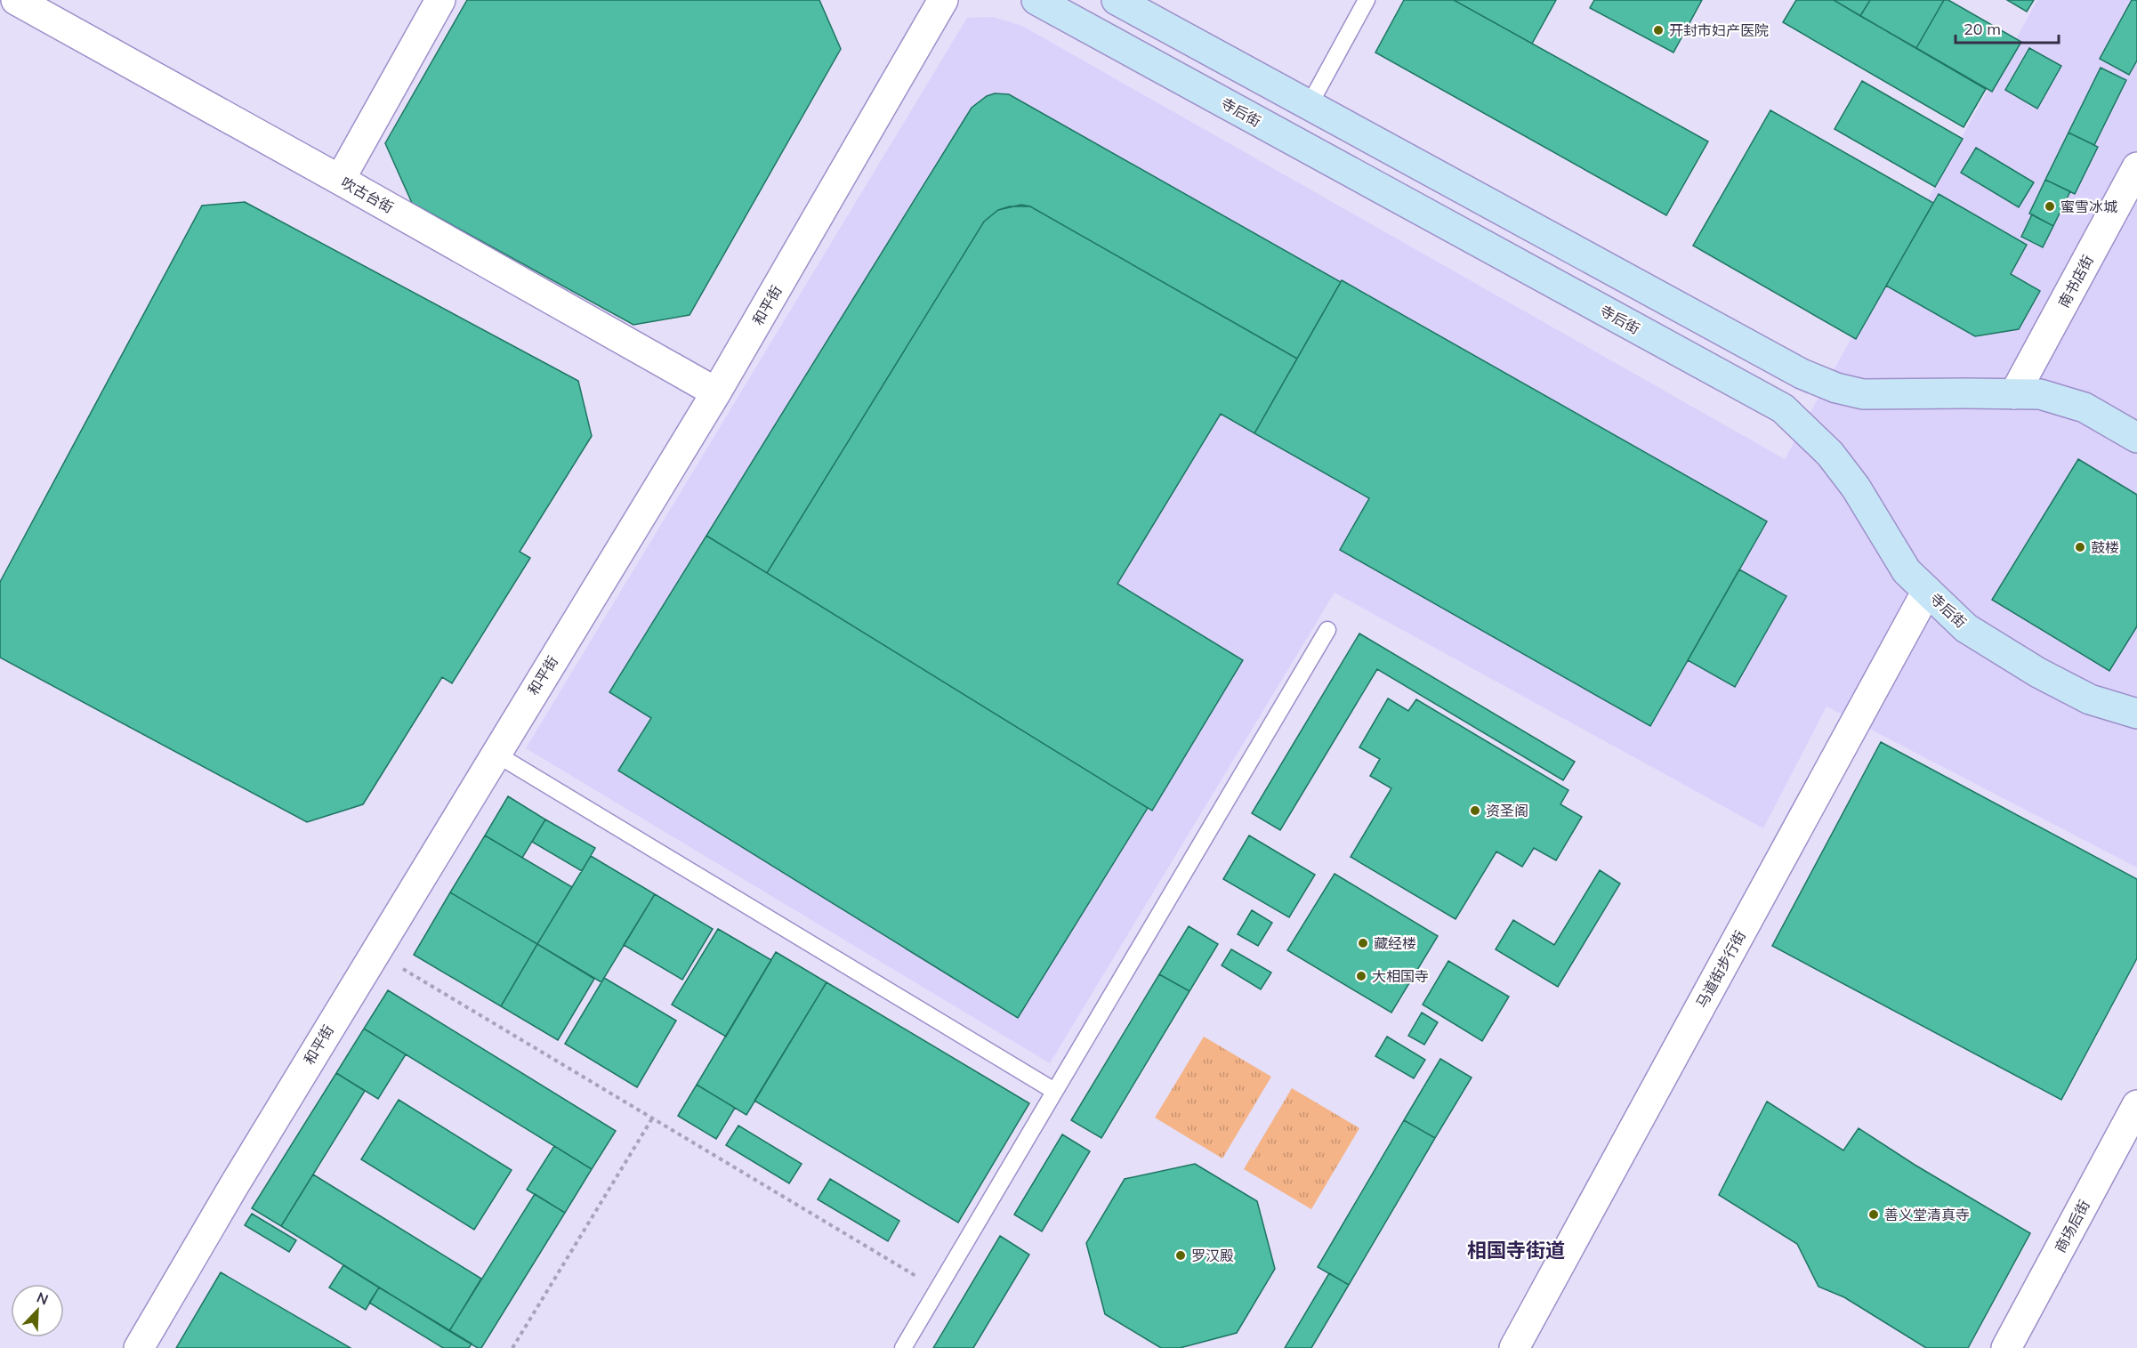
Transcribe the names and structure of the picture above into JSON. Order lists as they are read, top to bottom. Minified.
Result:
{"streets":{"street":["寺后街","吹古台街","南书店街","和平街","马道街步行街","商场后街"]},"crossings":[["寺后街","马道街步行街"],["吹古台街","和平街"]],"districts":["相国寺街道"],"places":["开封市妇产医院","蜜雪冰城","鼓楼","资圣阁","藏经楼","大相国寺","善义堂清真寺","罗汉殿"],"scale_bar":"20 m","north":"top right"}
